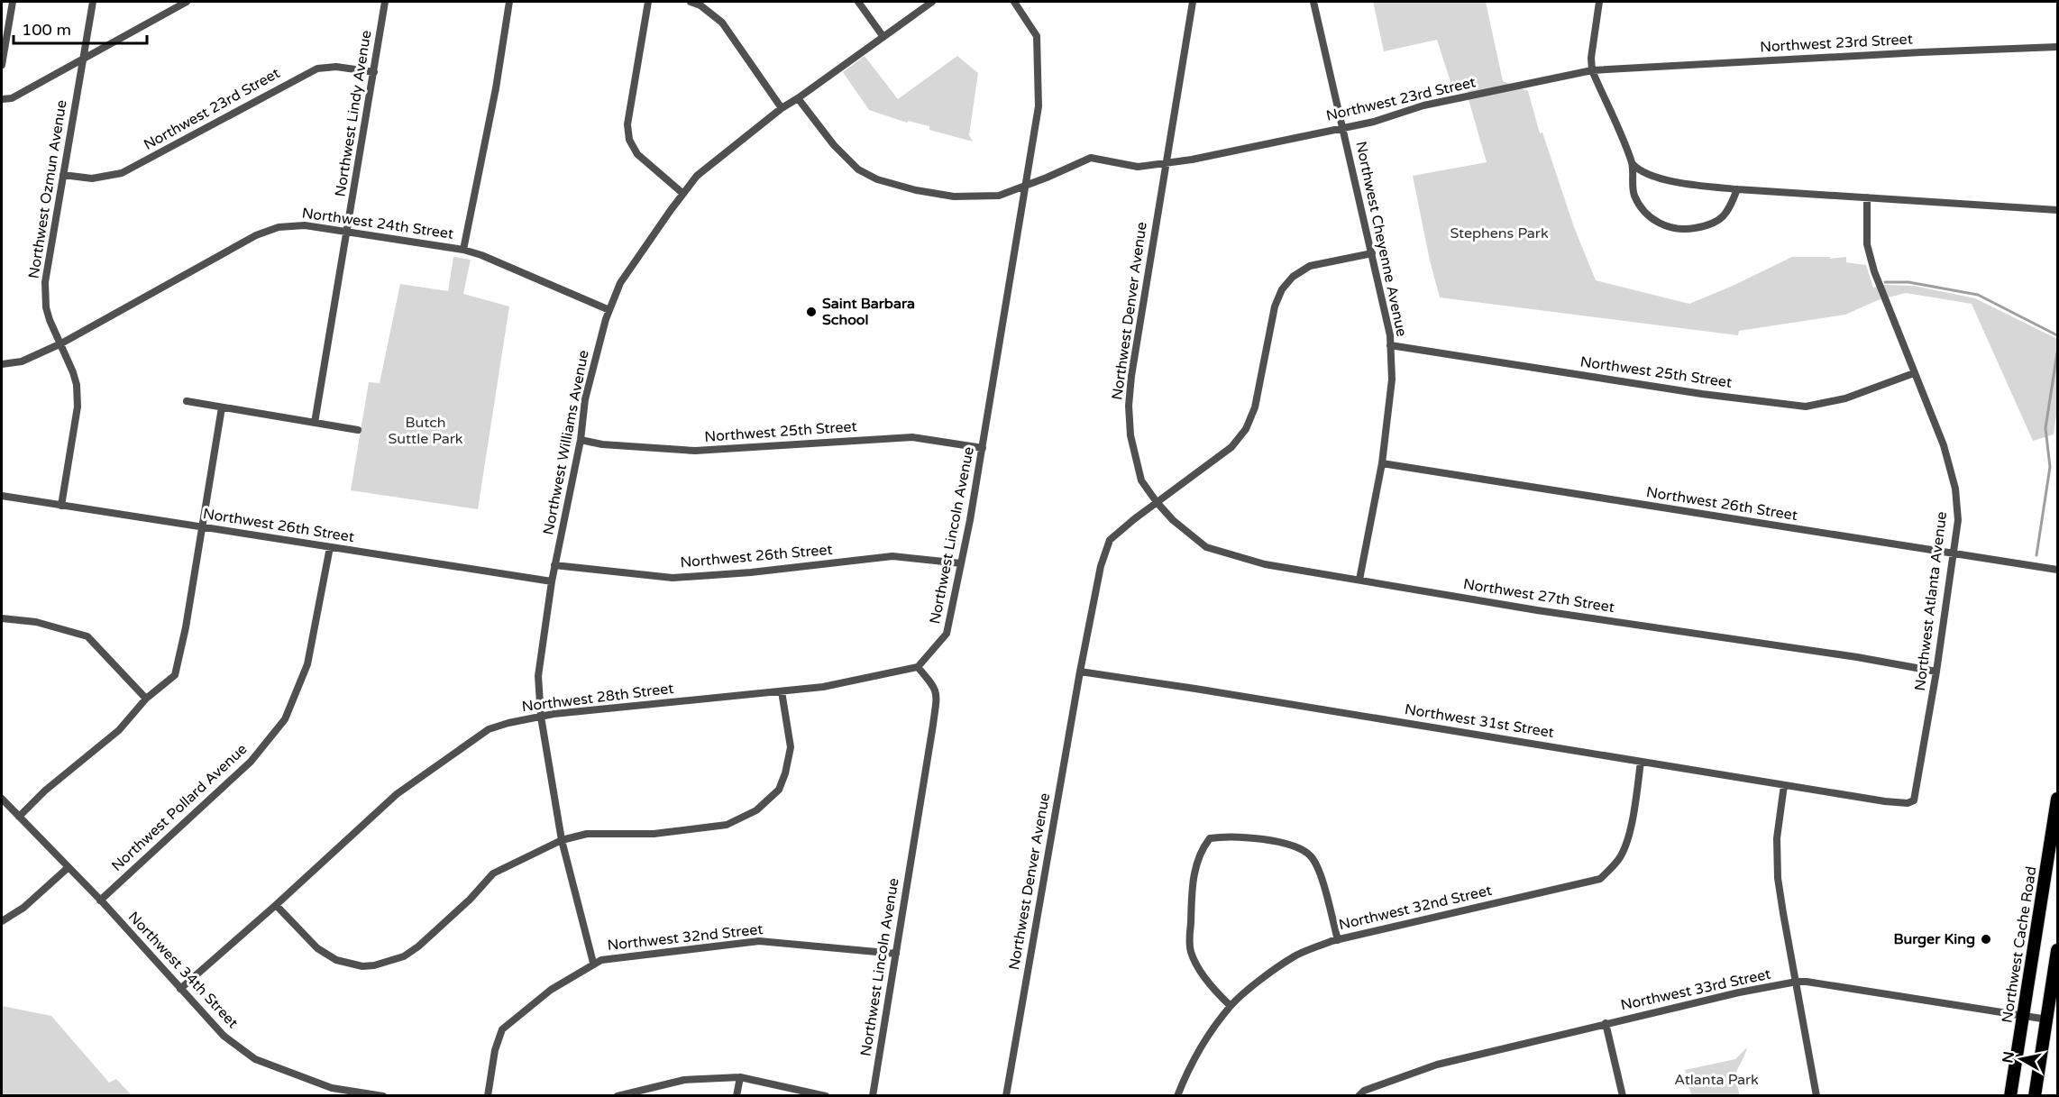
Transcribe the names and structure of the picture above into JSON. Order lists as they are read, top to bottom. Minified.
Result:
{"streets":{"main road":["Northwest Cache Road"],"street":["Northwest 23rd Street","Northwest Lindy Avenue","Northwest Ozmun Avenue","Northwest 24th Street","Northwest Cheyenne Avenue","Northwest Denver Avenue","Northwest 25th Street","Northwest Williams Avenue","Northwest 26th Street","Northwest Lincoln Avenue","Northwest 27th Street","Northwest Atlanta Avenue","Northwest 28th Street","Northwest 31st Street","Northwest Pollard Avenue","Northwest 32nd Street","Northwest 34th Street","Northwest 33rd Street"]},"crossings":[["Northwest 23rd Street","Northwest Lindy Avenue"],["Northwest 23rd Street","Northwest Ozmun Avenue"],["Northwest 23rd Street","Northwest Cheyenne Avenue"],["Northwest 23rd Street","Northwest Denver Avenue"],["Northwest 23rd Street","Northwest Williams Avenue"],["Northwest 23rd Street","Northwest Lincoln Avenue"],["Northwest Lindy Avenue","Northwest 24th Street"],["Northwest Ozmun Avenue","Northwest 24th Street"],["Northwest Ozmun Avenue","Northwest 26th Street"],["Northwest 24th Street","Northwest Williams Avenue"],["Northwest Cheyenne Avenue","Northwest 25th Street"],["Northwest Cheyenne Avenue","Northwest 26th Street"],["Northwest Cheyenne Avenue","Northwest 27th Street"],["Northwest Denver Avenue","Northwest 27th Street"],["Northwest Denver Avenue","Northwest 31st Street"],["Northwest 25th Street","Northwest Williams Avenue"],["Northwest 25th Street","Northwest Lincoln Avenue"],["Northwest 25th Street","Northwest Atlanta Avenue"],["Northwest Williams Avenue","Northwest 26th Street"],["Northwest Williams Avenue","Northwest 28th Street"],["Northwest Williams Avenue","Northwest 32nd Street"],["Northwest 26th Street","Northwest Lincoln Avenue"],["Northwest 26th Street","Northwest Atlanta Avenue"],["Northwest 26th Street","Northwest Pollard Avenue"],["Northwest Lincoln Avenue","Northwest 28th Street"],["Northwest Lincoln Avenue","Northwest 32nd Street"],["Northwest 27th Street","Northwest Atlanta Avenue"],["Northwest Atlanta Avenue","Northwest 31st Street"],["Northwest 28th Street","Northwest 34th Street"],["Northwest 31st Street","Northwest 32nd Street"],["Northwest Pollard Avenue","Northwest 34th Street"],["Northwest Cache Road","Northwest 33rd Street"]],"parks":["Stephens Park","Butch Suttle Park","Atlanta Park"],"places":["Saint Barbara School","Burger King"],"scale_bar":"100 m","north":"left"}
